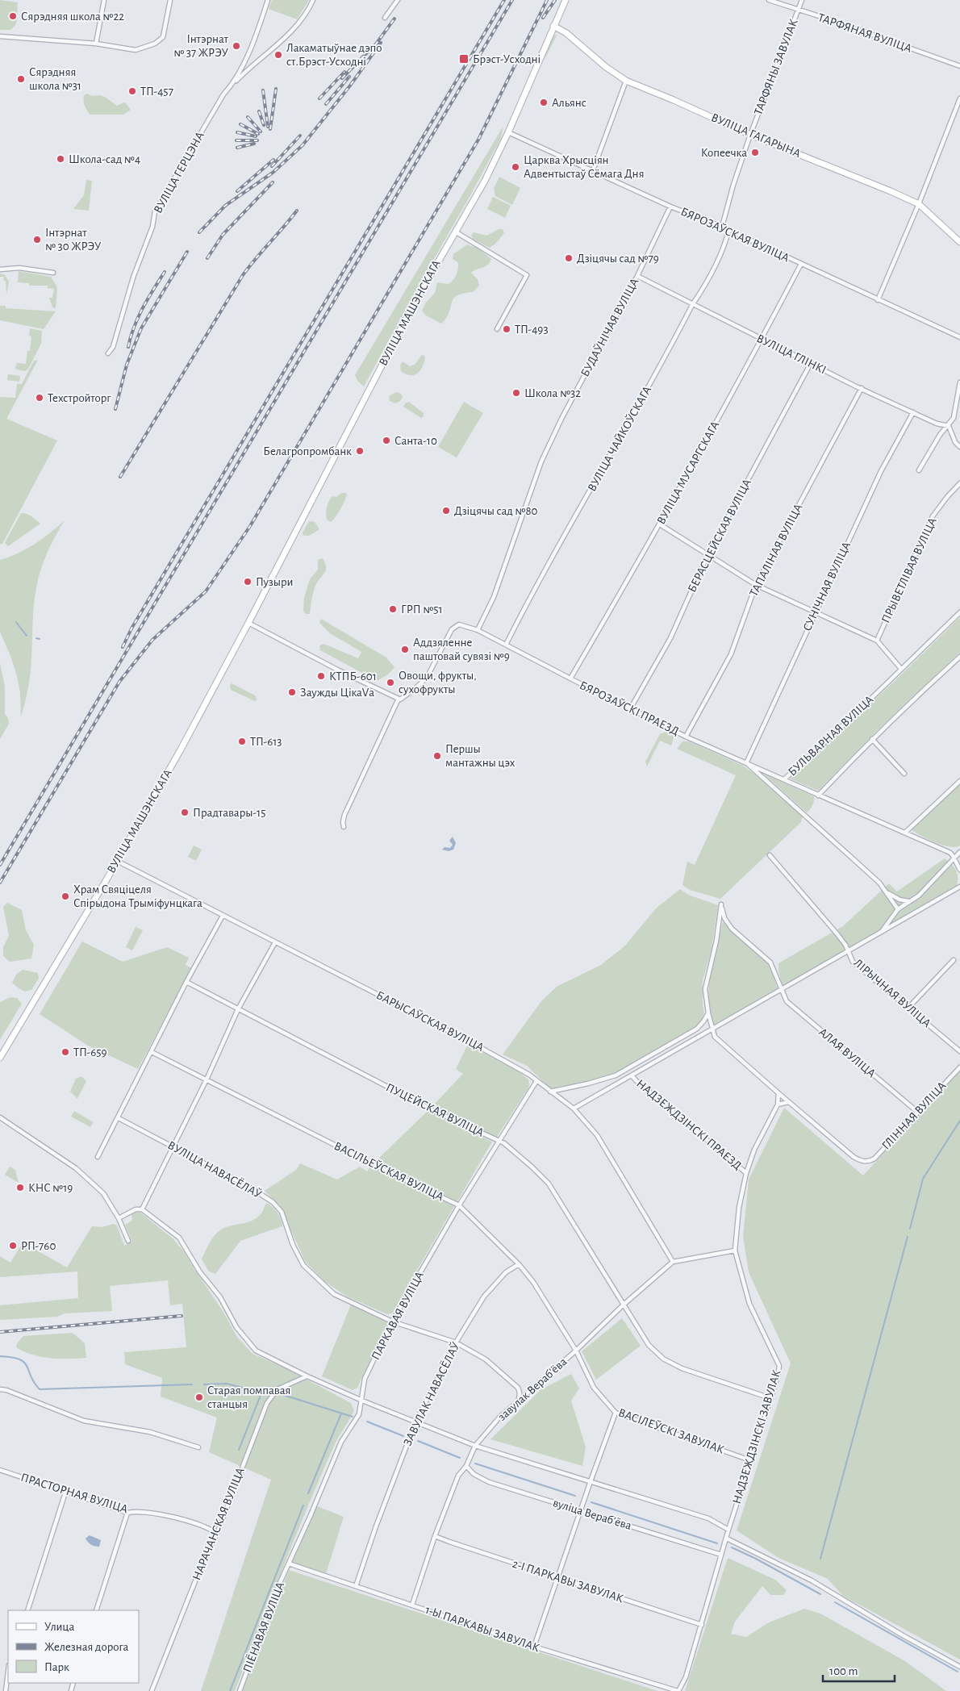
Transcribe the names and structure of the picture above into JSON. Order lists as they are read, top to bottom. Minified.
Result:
{"streets":{"main road":["ВУЛІЦА ГАГАРЫНА","ВУЛІЦА МАШЭНСКАГА"],"street":["ТАРФЯНАЯ ВУЛІЦА","ТАРФЯНЫ ЗАВУЛАК","ВУЛІЦА ГЕРЦЭНА","БЯРОЗАЎСКАЯ ВУЛІЦА","БУДАЎНІЧАЯ ВУЛІЦА","ВУЛІЦА ГЛІНКІ","ВУЛІЦА ЧАЙКОЎСКАГА","ВУЛІЦА МУСАРГСКАГА","БЕРАСЦЕЙСКАЯ ВУЛІЦА","ТАПАЛІНАЯ ВУЛІЦА","ПРЫВЕТЛІВАЯ ВУЛІЦА","СУНІЧНАЯ ВУЛІЦА","БЯРОЗАЎСКІ ПРАЕЗД","БУЛЬВАРНАЯ ВУЛІЦА","ЛІРЫЧНАЯ ВУЛІЦА","БАРЫСАЎСКАЯ ВУЛІЦА","АЛАЯ ВУЛІЦА","ПУЦЕЙСКАЯ ВУЛІЦА","ГЛІННАЯ ВУЛІЦА","НАДЗЕЖДЗІНСКІ ПРАЕЗД","ВУЛІЦА НАВАСЁЛАЎ","ВАСІЛЬЕЎСКАЯ ВУЛІЦА","ПАРКАВАЯ ВУЛІЦА","завулак Верабʼёва","ЗАВУЛАК НАВАСЁЛАЎ","ВАСІЛЕЎСКІ ЗАВУЛАК","НАДЗЕЖДЗІНСКІ ЗАВУЛАК","ПРАСТОРНАЯ ВУЛІЦА","вуліца Верабʼёва","НАРАЧАНСКАЯ ВУЛІЦА","2-І ПАРКАВЫ ЗАВУЛАК","ПІЁНАВАЯ ВУЛІЦА","1-Ы ПАРКАВЫ ЗАВУЛАК"]},"crossings":[["ТАРФЯНАЯ ВУЛІЦА","ТАРФЯНЫ ЗАВУЛАК"],["ТАРФЯНЫ ЗАВУЛАК","ВУЛІЦА ГАГАРЫНА"],["ТАРФЯНЫ ЗАВУЛАК","БЯРОЗАЎСКАЯ ВУЛІЦА"],["ВУЛІЦА ГАГАРЫНА","ВУЛІЦА МАШЭНСКАГА"],["БЯРОЗАЎСКАЯ ВУЛІЦА","ВУЛІЦА МАШЭНСКАГА"],["БЯРОЗАЎСКАЯ ВУЛІЦА","БУДАЎНІЧАЯ ВУЛІЦА"],["БЯРОЗАЎСКАЯ ВУЛІЦА","ВУЛІЦА ЧАЙКОЎСКАГА"],["БЯРОЗАЎСКАЯ ВУЛІЦА","ВУЛІЦА МУСАРГСКАГА"],["ВУЛІЦА МАШЭНСКАГА","БАРЫСАЎСКАЯ ВУЛІЦА"],["БУДАЎНІЧАЯ ВУЛІЦА","ВУЛІЦА ГЛІНКІ"],["БУДАЎНІЧАЯ ВУЛІЦА","БЯРОЗАЎСКІ ПРАЕЗД"],["ВУЛІЦА ГЛІНКІ","ВУЛІЦА ЧАЙКОЎСКАГА"],["ВУЛІЦА ГЛІНКІ","ВУЛІЦА МУСАРГСКАГА"],["ВУЛІЦА ГЛІНКІ","БЕРАСЦЕЙСКАЯ ВУЛІЦА"],["ВУЛІЦА ГЛІНКІ","ТАПАЛІНАЯ ВУЛІЦА"],["ВУЛІЦА ГЛІНКІ","СУНІЧНАЯ ВУЛІЦА"],["ВУЛІЦА ЧАЙКОЎСКАГА","БЯРОЗАЎСКІ ПРАЕЗД"],["ВУЛІЦА МУСАРГСКАГА","БЯРОЗАЎСКІ ПРАЕЗД"],["БЕРАСЦЕЙСКАЯ ВУЛІЦА","БЯРОЗАЎСКІ ПРАЕЗД"],["ТАПАЛІНАЯ ВУЛІЦА","БЯРОЗАЎСКІ ПРАЕЗД"],["СУНІЧНАЯ ВУЛІЦА","БЯРОЗАЎСКІ ПРАЕЗД"],["БЯРОЗАЎСКІ ПРАЕЗД","БУЛЬВАРНАЯ ВУЛІЦА"],["БАРЫСАЎСКАЯ ВУЛІЦА","ПАРКАВАЯ ВУЛІЦА"],["БАРЫСАЎСКАЯ ВУЛІЦА","завулак Верабʼёва"],["АЛАЯ ВУЛІЦА","ГЛІННАЯ ВУЛІЦА"],["ПУЦЕЙСКАЯ ВУЛІЦА","ПАРКАВАЯ ВУЛІЦА"],["ПУЦЕЙСКАЯ ВУЛІЦА","завулак Верабʼёва"],["ПУЦЕЙСКАЯ ВУЛІЦА","НАДЗЕЖДЗІНСКІ ЗАВУЛАК"],["НАДЗЕЖДЗІНСКІ ПРАЕЗД","НАДЗЕЖДЗІНСКІ ЗАВУЛАК"],["ВУЛІЦА НАВАСЁЛАЎ","ПАРКАВАЯ ВУЛІЦА"],["ВУЛІЦА НАВАСЁЛАЎ","завулак Верабʼёва"],["ВУЛІЦА НАВАСЁЛАЎ","ЗАВУЛАК НАВАСЁЛАЎ"],["ВАСІЛЬЕЎСКАЯ ВУЛІЦА","ПАРКАВАЯ ВУЛІЦА"],["ВАСІЛЬЕЎСКАЯ ВУЛІЦА","завулак Верабʼёва"],["ВАСІЛЬЕЎСКАЯ ВУЛІЦА","ЗАВУЛАК НАВАСЁЛАЎ"],["ВАСІЛЬЕЎСКАЯ ВУЛІЦА","ВАСІЛЕЎСКІ ЗАВУЛАК"],["ПАРКАВАЯ ВУЛІЦА","ПІЁНАВАЯ ВУЛІЦА"],["ПАРКАВАЯ ВУЛІЦА","1-Ы ПАРКАВЫ ЗАВУЛАК"],["завулак Верабʼёва","ВАСІЛЕЎСКІ ЗАВУЛАК"],["завулак Верабʼёва","вуліца Верабʼёва"],["завулак Верабʼёва","2-І ПАРКАВЫ ЗАВУЛАК"],["завулак Верабʼёва","1-Ы ПАРКАВЫ ЗАВУЛАК"],["ЗАВУЛАК НАВАСЁЛАЎ","1-Ы ПАРКАВЫ ЗАВУЛАК"],["ВАСІЛЕЎСКІ ЗАВУЛАК","НАДЗЕЖДЗІНСКІ ЗАВУЛАК"],["НАДЗЕЖДЗІНСКІ ЗАВУЛАК","1-Ы ПАРКАВЫ ЗАВУЛАК"],["ПРАСТОРНАЯ ВУЛІЦА","НАРАЧАНСКАЯ ВУЛІЦА"],["вуліца Верабʼёва","1-Ы ПАРКАВЫ ЗАВУЛАК"],["2-І ПАРКАВЫ ЗАВУЛАК","1-Ы ПАРКАВЫ ЗАВУЛАК"],["ПІЁНАВАЯ ВУЛІЦА","1-Ы ПАРКАВЫ ЗАВУЛАК"]],"places":{"other":["Сярэдняя школа №22","Інтэрнат № 37 ЖРЭУ","Лакаматыўнае дэпо ст.Брэст-Усходні","Сярэдняя школа №31","ТП-457","Альянс","Копеечка","Школа-сад №4","Царква Хрысціян Адвентыстаў Сёмага Дня","Інтэрнат № 30 ЖРЭУ","Дзіцячы сад №79","ТП-493","Школа №32","Техстройторг","Санта-10","Белагропромбанк","Дзіцячы сад №80","Пузыри","ГРП №51","Аддзяленне паштовай сувязі №9","КТПБ-601","Овощи, фрукты, сухофрукты","Заужды ЦікаVа","ТП-613","Першы мантажны цэх","Прадтавары-15","Храм Свяціцеля Спірыдона Трыміфунцкага","ТП-659","КНС №19","РП-760","Старая помпавая станцыя"],"transit":["Брэст-Усходні"]},"legend":["Улица","Железная дорога","Парк"],"scale_bar":"100 m"}
